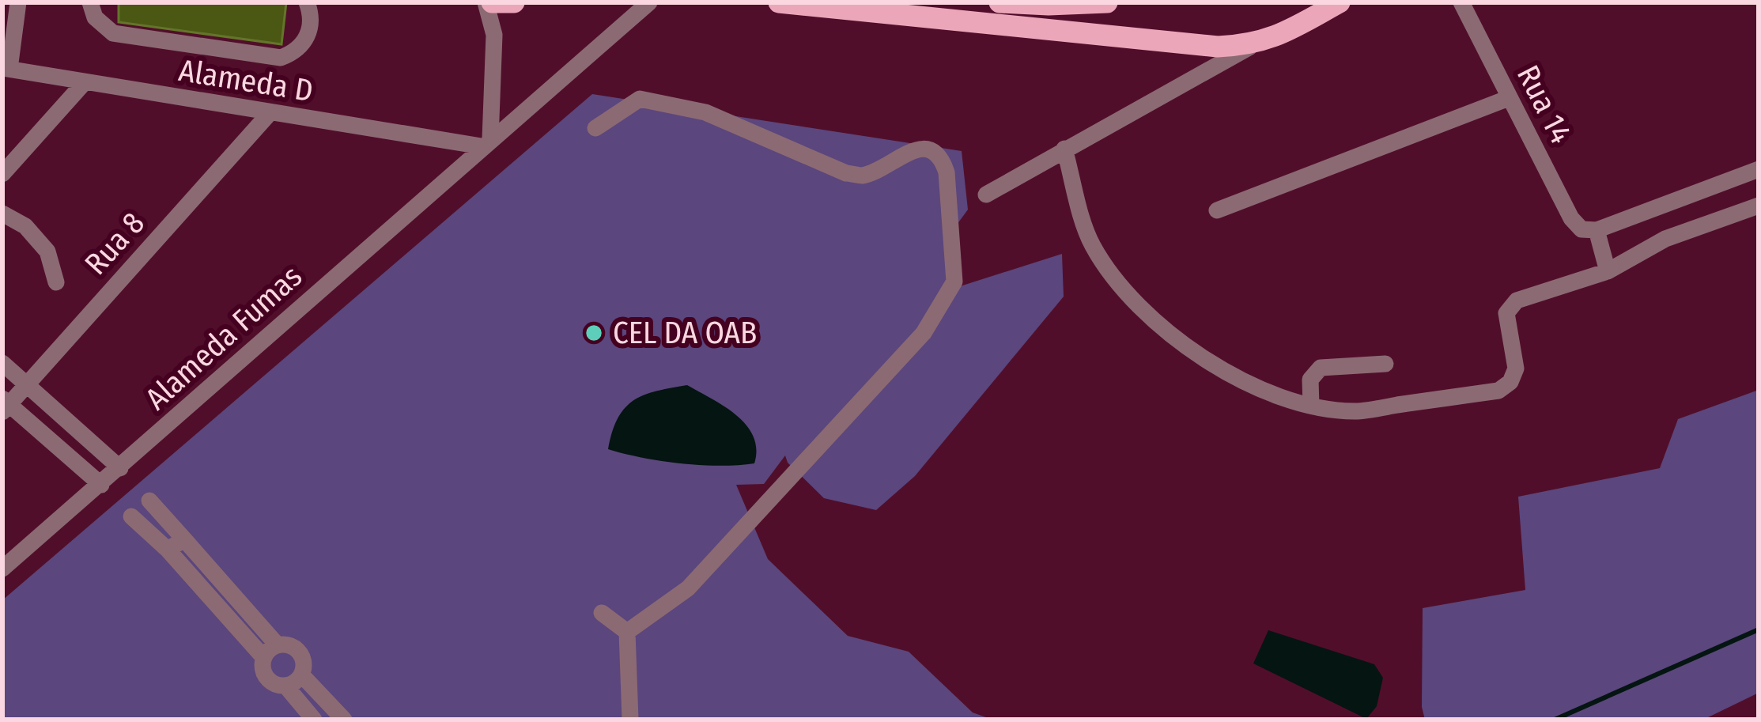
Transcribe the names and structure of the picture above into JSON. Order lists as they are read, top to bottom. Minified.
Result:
{"streets":{"street":["Alameda D","Rua 14","Rua 8","Alameda Fumas"]},"crossings":[["Alameda D","Rua 8"],["Alameda D","Alameda Fumas"]],"places":["CEL DA OAB"]}
